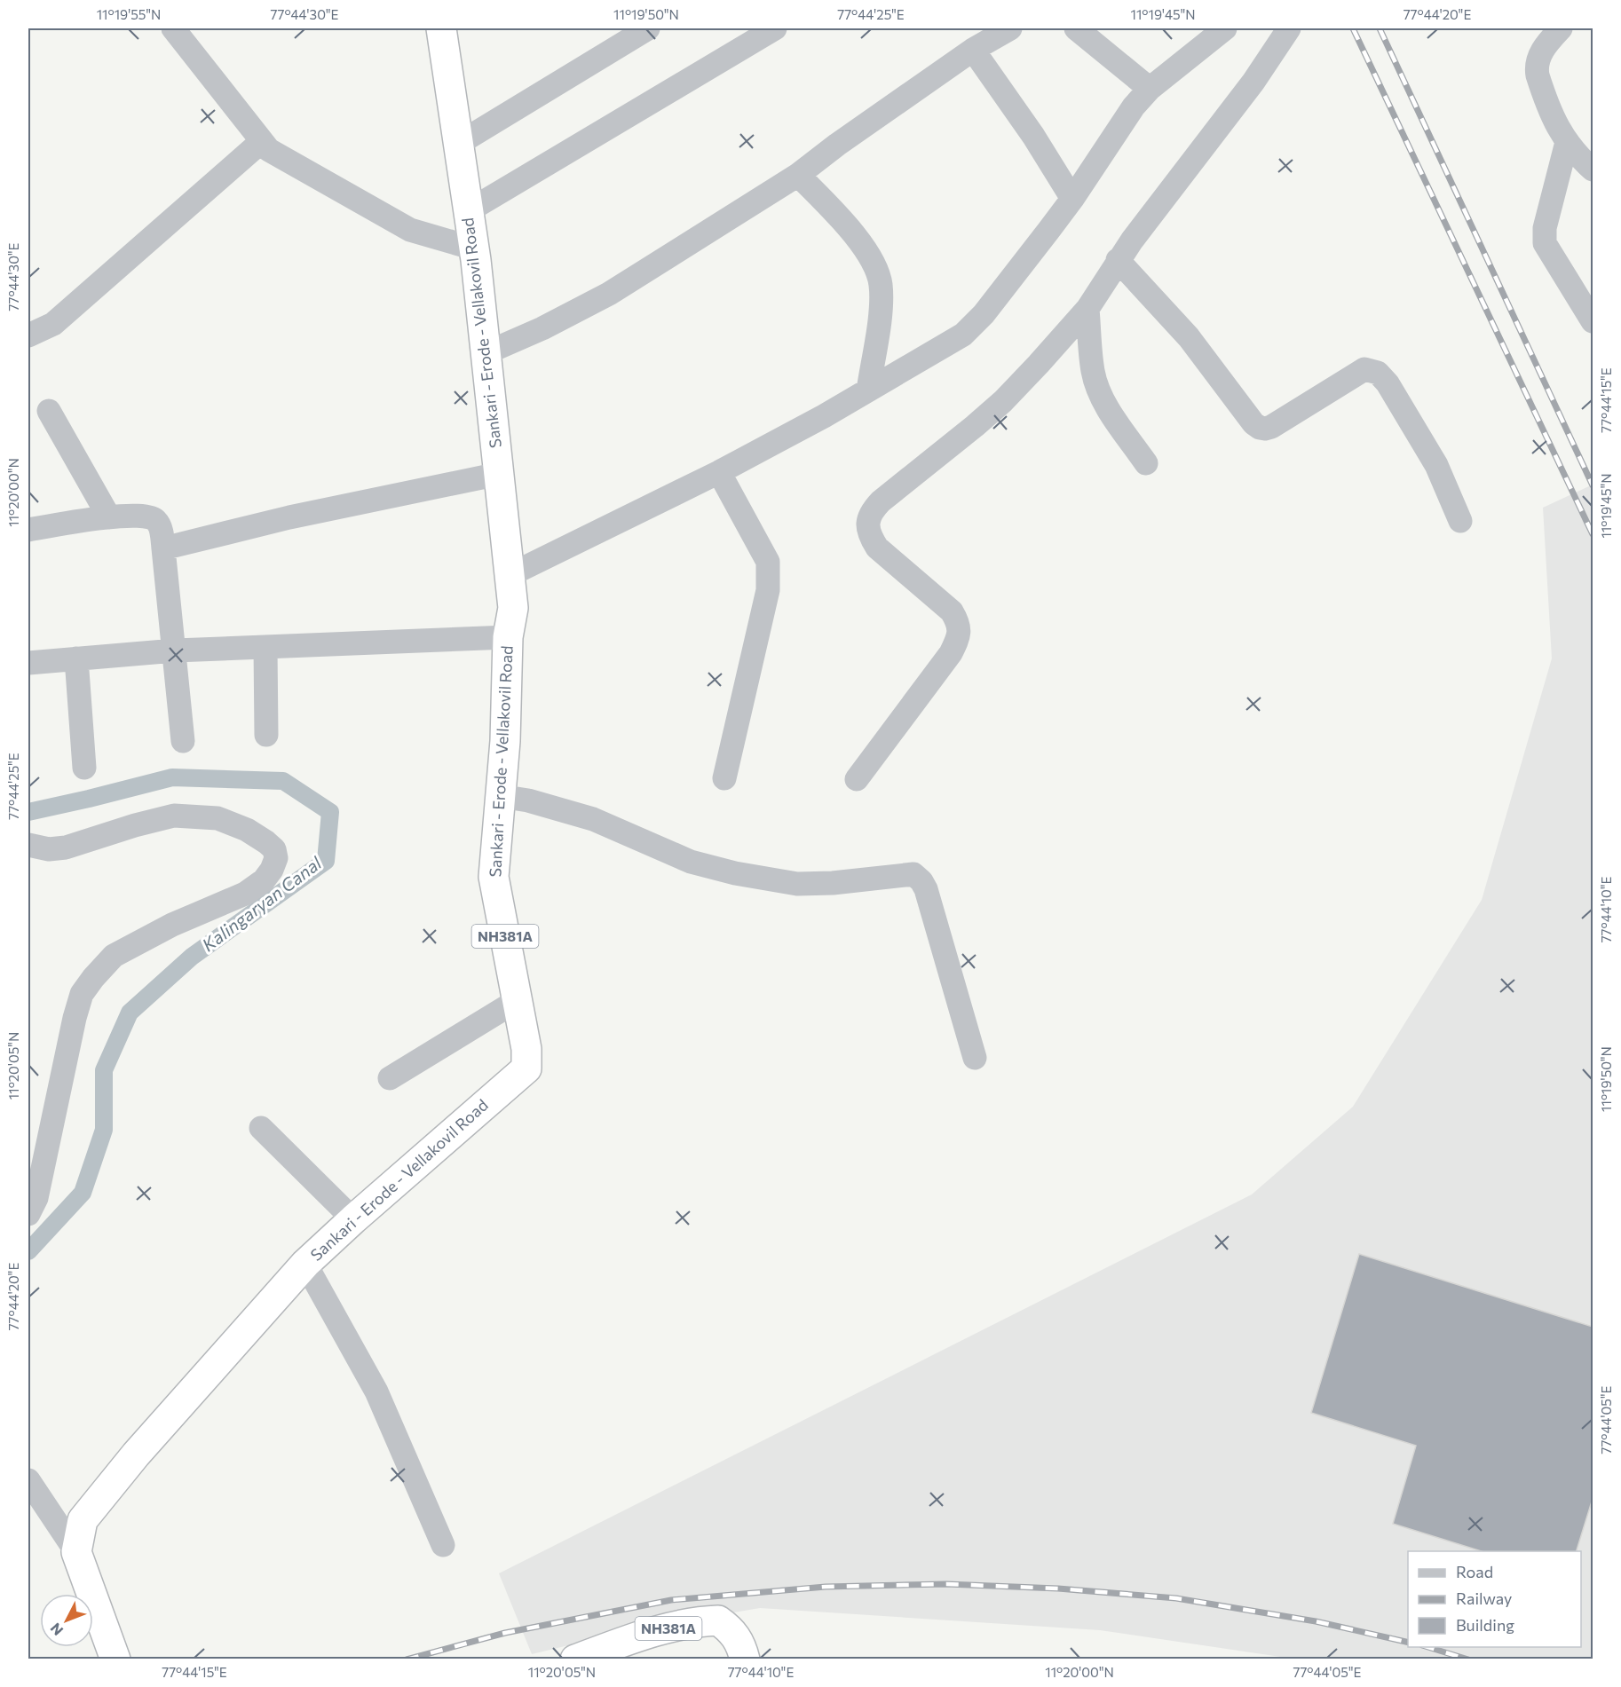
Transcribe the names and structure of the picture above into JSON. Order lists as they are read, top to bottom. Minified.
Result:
{"streets":{"highway":["Sankari - Erode - Vellakovil Road","NH381A"]},"water":["Kalingaryan Canal"],"legend":["Road","Railway","Building"],"north":"bottom left","coordinates":["11°19'55\"N","77°44'30\"E","11°19'50\"N","77°44'25\"E","11°19'45\"N","77°44'20\"E","77°44'15\"E","11°20'00\"N","77°44'10\"E","11°20'05\"N","77°44'05\"E"]}
